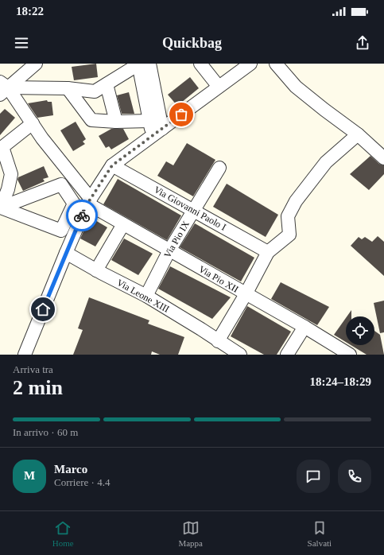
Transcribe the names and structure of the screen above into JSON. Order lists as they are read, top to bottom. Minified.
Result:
{"streets":{"street":["Via Giovanni Paolo I","Via Pio IX","Via Pio XII","Via Leone XIII"]},"crossings":[["Via Giovanni Paolo I","Via Pio IX"],["Via Pio IX","Via Pio XII"],["Via Pio IX","Via Leone XIII"]],"page":{"status":"18:22","header":"Quickbag","heading":["2 min","Arriva tra","18:24–18:29"],"panel":["Marco","Corriere · 4.4"],"bar":"In arrivo · 60 m","round":"M","tabs":["Home","Mappa","Salvati"]}}
